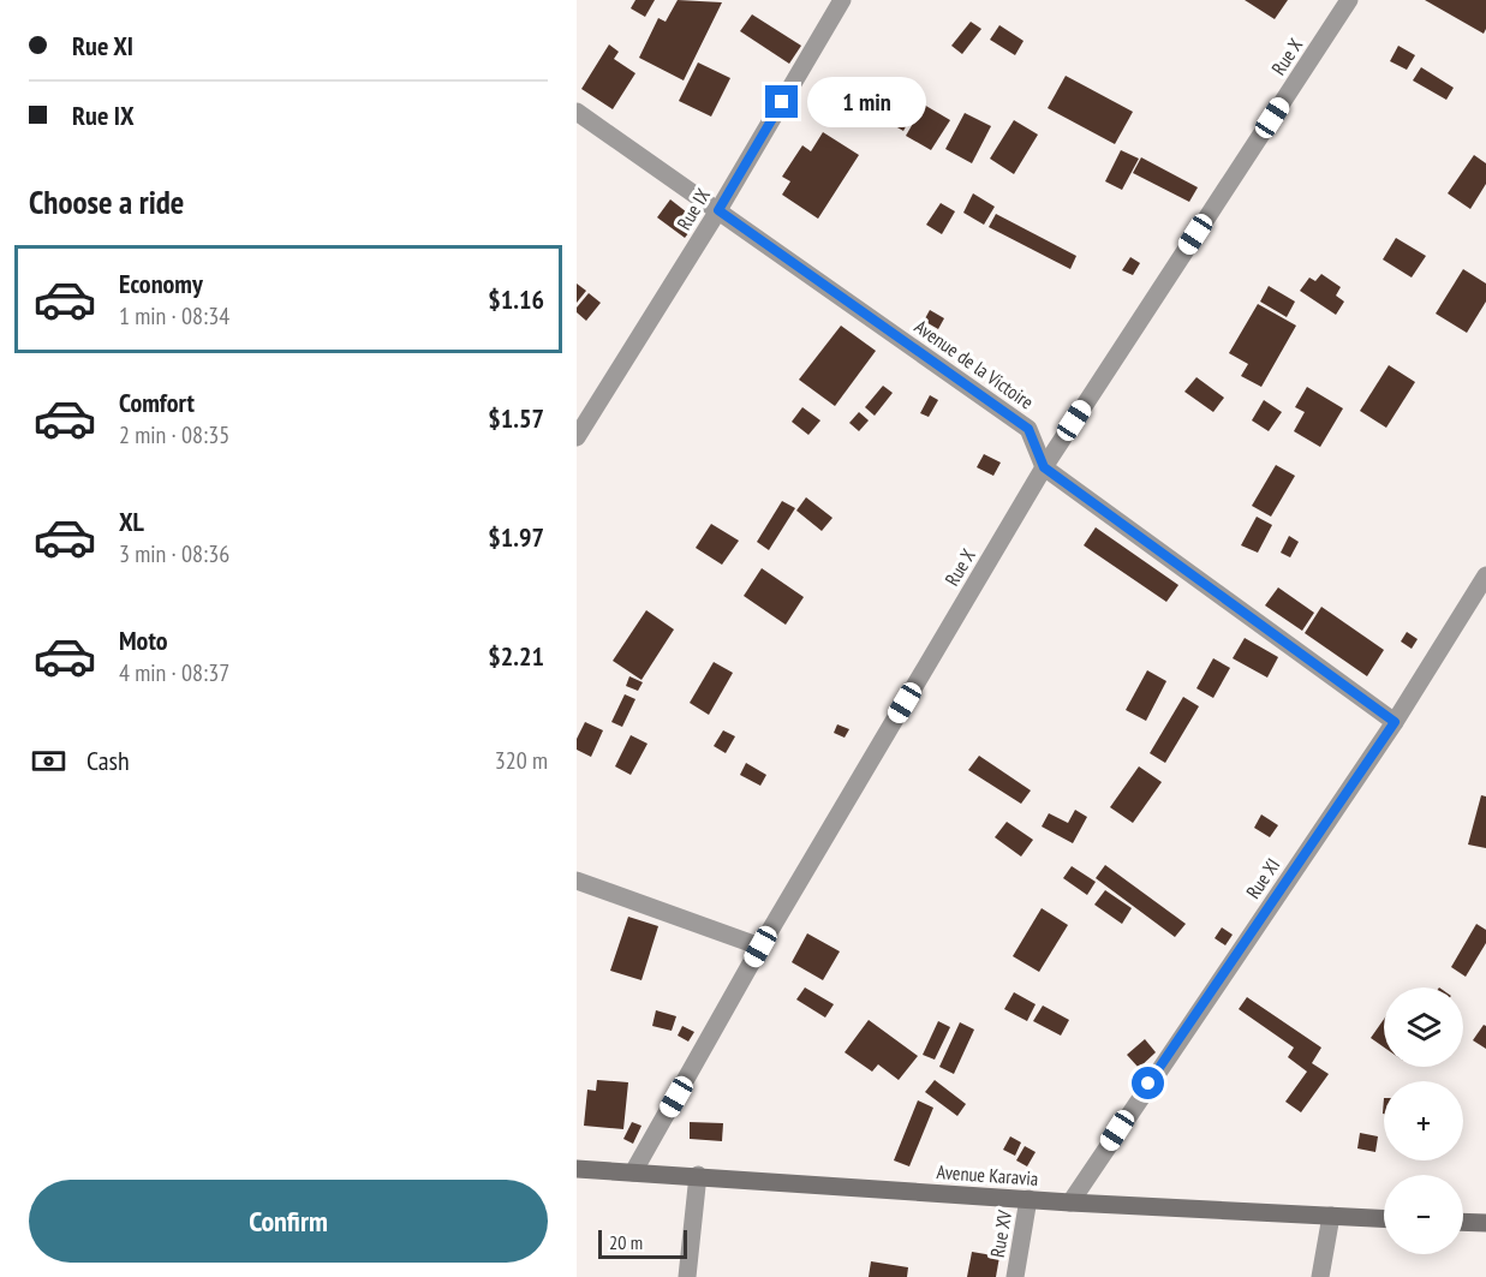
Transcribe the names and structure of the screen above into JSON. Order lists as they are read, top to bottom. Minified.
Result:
{"streets":{"street":["Rue X","Rue IX","Avenue de la Victoire","Rue XI","Avenue Karavia","Rue XV"]},"crossings":[["Rue X","Avenue de la Victoire"],["Rue X","Avenue Karavia"],["Rue IX","Avenue de la Victoire"],["Rue XI","Avenue Karavia"],["Avenue Karavia","Rue XV"]],"scale_bar":"20 m","page":{"banner":["Rue XI","Rue IX"],"bubble":"1 min","heading":"Choose a ride","list":[{"name":"Economy","note":"1 min · 08:34","value":"$1.16"},{"name":"Comfort","note":"2 min · 08:35","value":"$1.57"},{"name":"XL","note":"3 min · 08:36","value":"$1.97"},{"name":"Moto","note":"4 min · 08:37","value":"$2.21"}],"pay":["Cash","320 m"],"map_buttons":["+","−"],"buttons":"Confirm","scale":"20 m"}}
